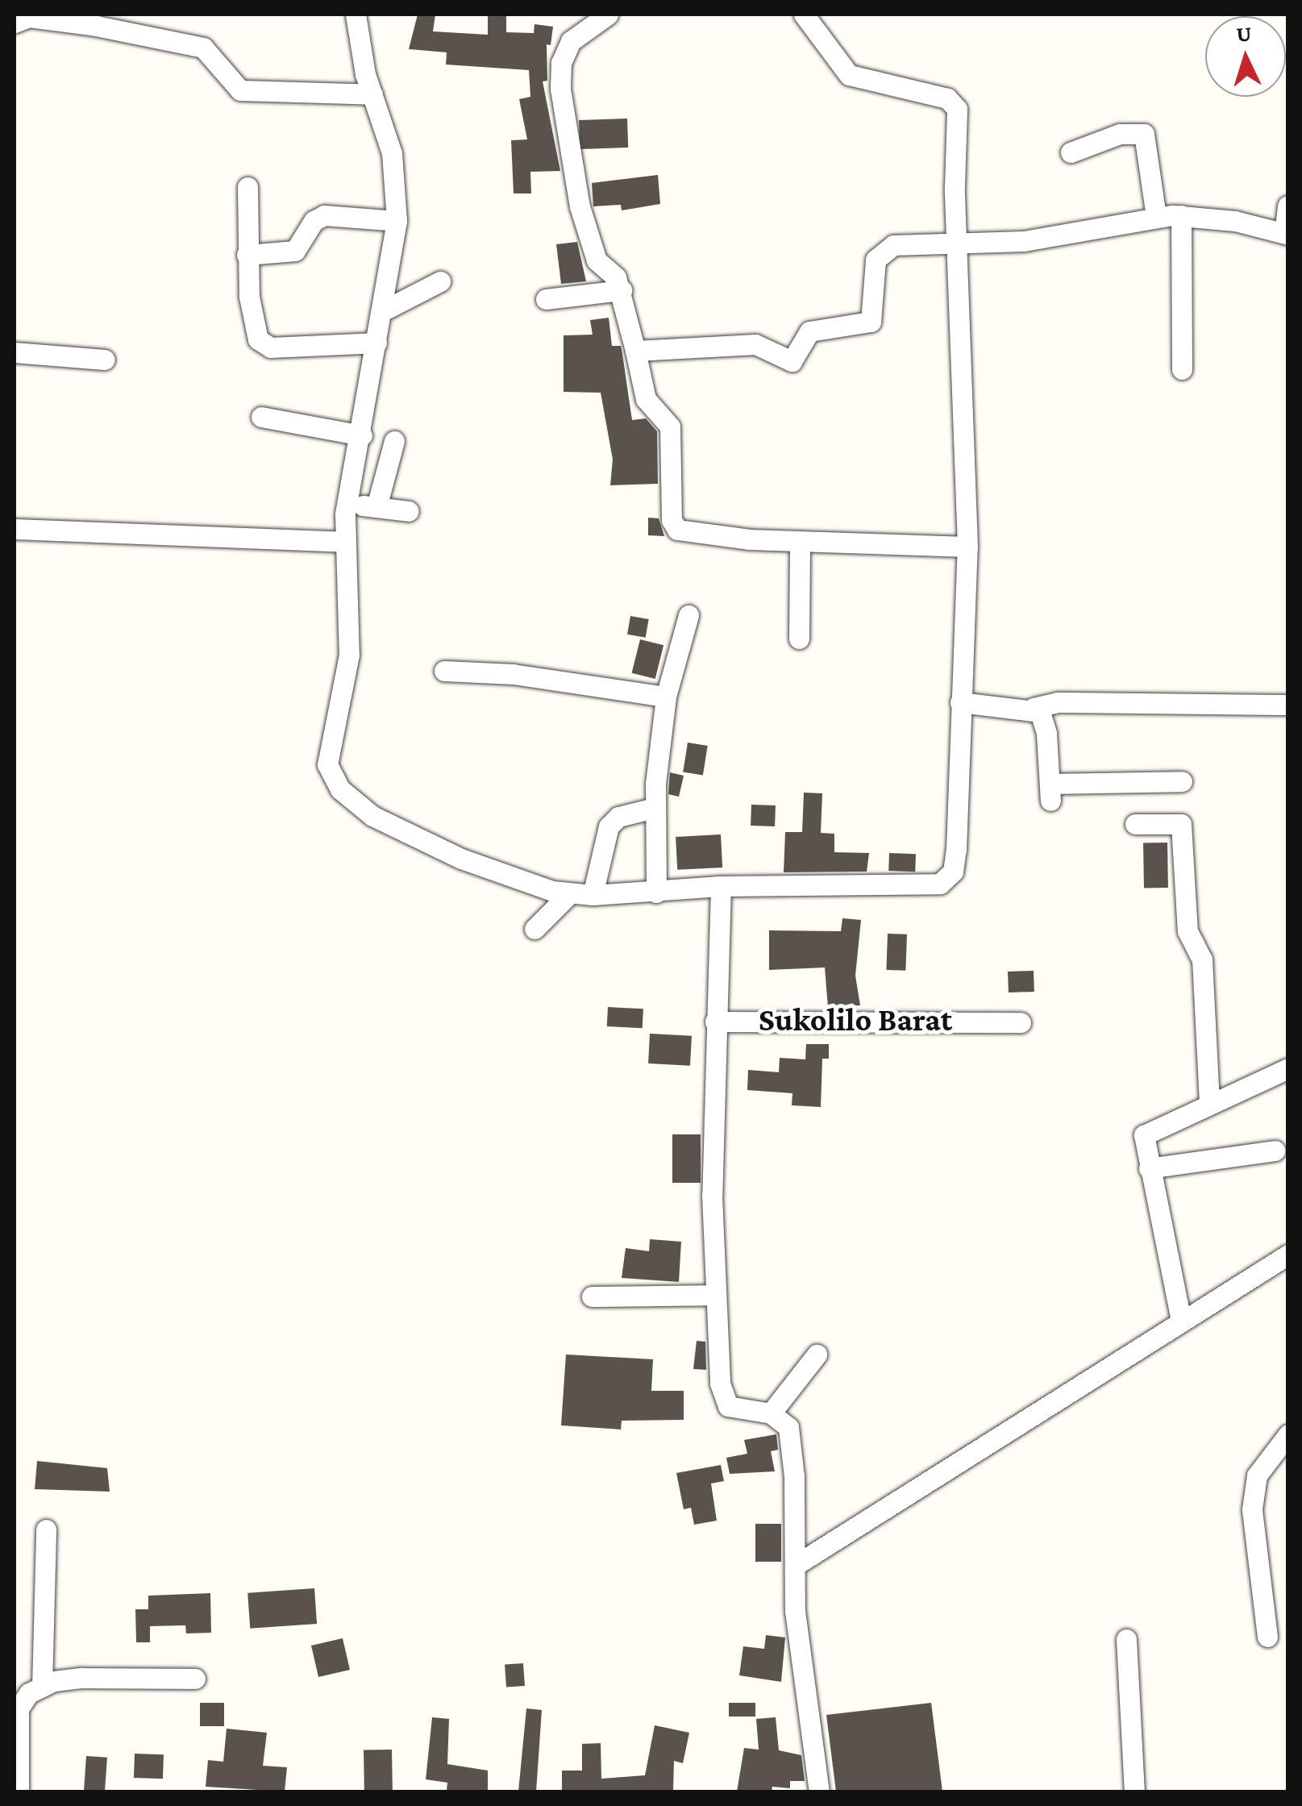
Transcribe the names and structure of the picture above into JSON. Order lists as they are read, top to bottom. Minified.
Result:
{"districts":["Sukolilo Barat"],"north":"top"}
